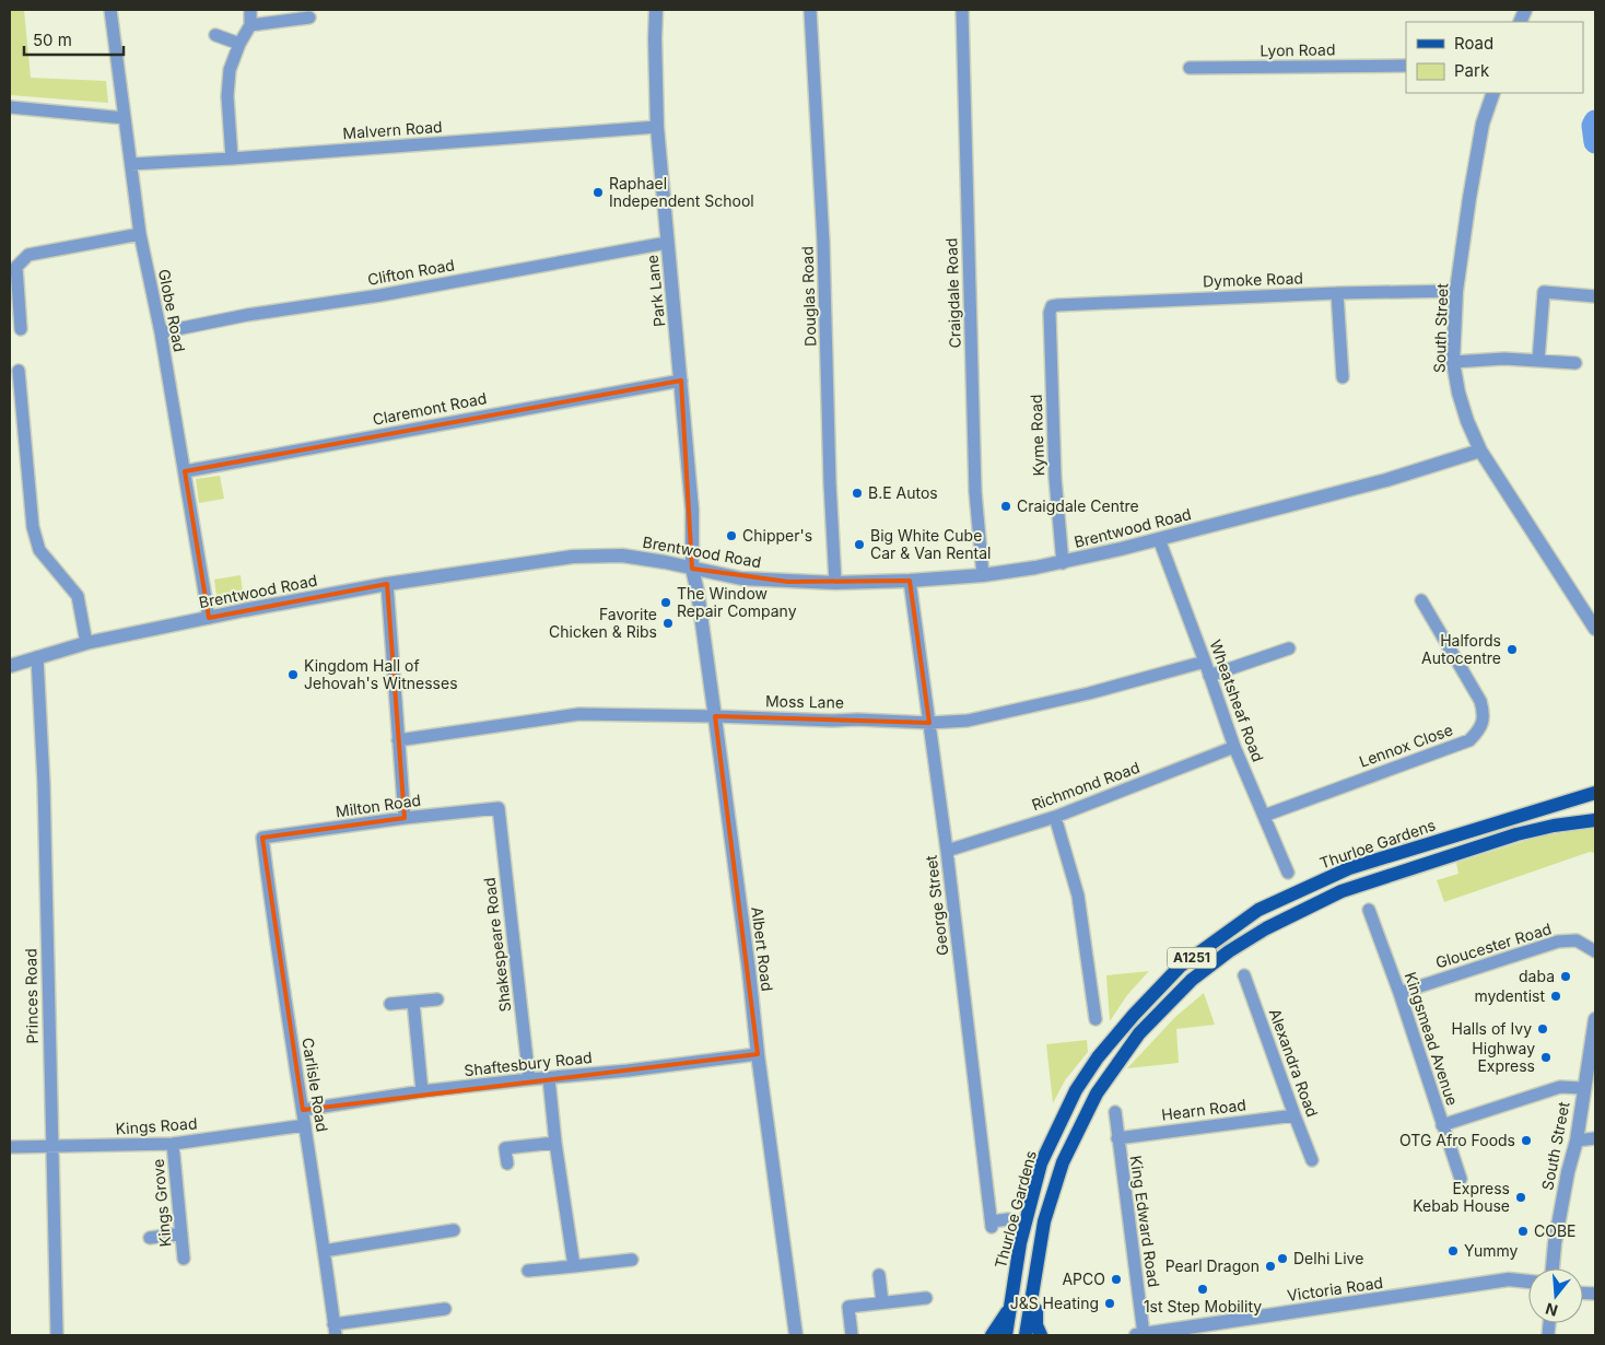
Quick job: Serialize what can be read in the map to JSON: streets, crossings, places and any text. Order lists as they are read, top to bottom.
{
  "streets": {
    "main road": ["Thurloe Gardens", "A1251"],
    "street": [
      "Lyon Road",
      "Malvern Road",
      "Clifton Road",
      "Dymoke Road",
      "Park Lane",
      "Craigdale Road",
      "Douglas Road",
      "Globe Road",
      "South Street",
      "Claremont Road",
      "Kyme Road",
      "Brentwood Road",
      "Wheatsheaf Road",
      "Moss Lane",
      "Lennox Close",
      "Richmond Road",
      "Milton Road",
      "George Street",
      "Shakespeare Road",
      "Gloucester Road",
      "Albert Road",
      "Princes Road",
      "Kingsmead Avenue",
      "Alexandra Road",
      "Shaftesbury Road",
      "Carlisle Road",
      "Hearn Road",
      "Kings Road",
      "Kings Grove",
      "King Edward Road",
      "Victoria Road"
    ]
  },
  "crossings": [
    ["Malvern Road", "Park Lane"],
    ["Malvern Road", "Globe Road"],
    ["Clifton Road", "Park Lane"],
    ["Clifton Road", "Globe Road"],
    ["Dymoke Road", "South Street"],
    ["Dymoke Road", "Kyme Road"],
    ["Park Lane", "Claremont Road"],
    ["Park Lane", "Brentwood Road"],
    ["Park Lane", "Albert Road"],
    ["Craigdale Road", "Brentwood Road"],
    ["Douglas Road", "Brentwood Road"],
    ["Globe Road", "Claremont Road"],
    ["Globe Road", "Brentwood Road"],
    ["South Street", "Brentwood Road"],
    ["Kyme Road", "Brentwood Road"],
    ["Brentwood Road", "Wheatsheaf Road"],
    ["Brentwood Road", "George Street"],
    ["Brentwood Road", "Albert Road"],
    ["Brentwood Road", "Princes Road"],
    ["Wheatsheaf Road", "Moss Lane"],
    ["Wheatsheaf Road", "Lennox Close"],
    ["Wheatsheaf Road", "Richmond Road"],
    ["Moss Lane", "George Street"],
    ["Moss Lane", "Albert Road"],
    ["Richmond Road", "George Street"],
    ["Milton Road", "Shakespeare Road"],
    ["Milton Road", "Carlisle Road"],
    ["Thurloe Gardens", "A1251"],
    ["Shakespeare Road", "Shaftesbury Road"],
    ["Gloucester Road", "Kingsmead Avenue"],
    ["Albert Road", "Shaftesbury Road"],
    ["Princes Road", "Kings Road"],
    ["Alexandra Road", "Hearn Road"],
    ["Shaftesbury Road", "Carlisle Road"],
    ["Carlisle Road", "Kings Road"],
    ["Hearn Road", "King Edward Road"],
    ["Kings Road", "Kings Grove"],
    ["King Edward Road", "Victoria Road"]
  ],
  "places": [
    "Raphael Independent School",
    "B.E Autos",
    "Craigdale Centre",
    "Chipper's",
    "Big White Cube Car & Van Rental",
    "The Window Repair Company",
    "Favorite Chicken & Ribs",
    "Halfords Autocentre",
    "Kingdom Hall of Jehovah's Witnesses",
    "daba",
    "mydentist",
    "Halls of Ivy",
    "Highway Express",
    "OTG Afro Foods",
    "Express Kebab House",
    "COBE",
    "Yummy",
    "Delhi Live",
    "Pearl Dragon",
    "APCO",
    "1st Step Mobility",
    "J&S Heating"
  ],
  "legend": ["Road", "Park"],
  "scale_bar": "50 m",
  "north": "bottom"
}
